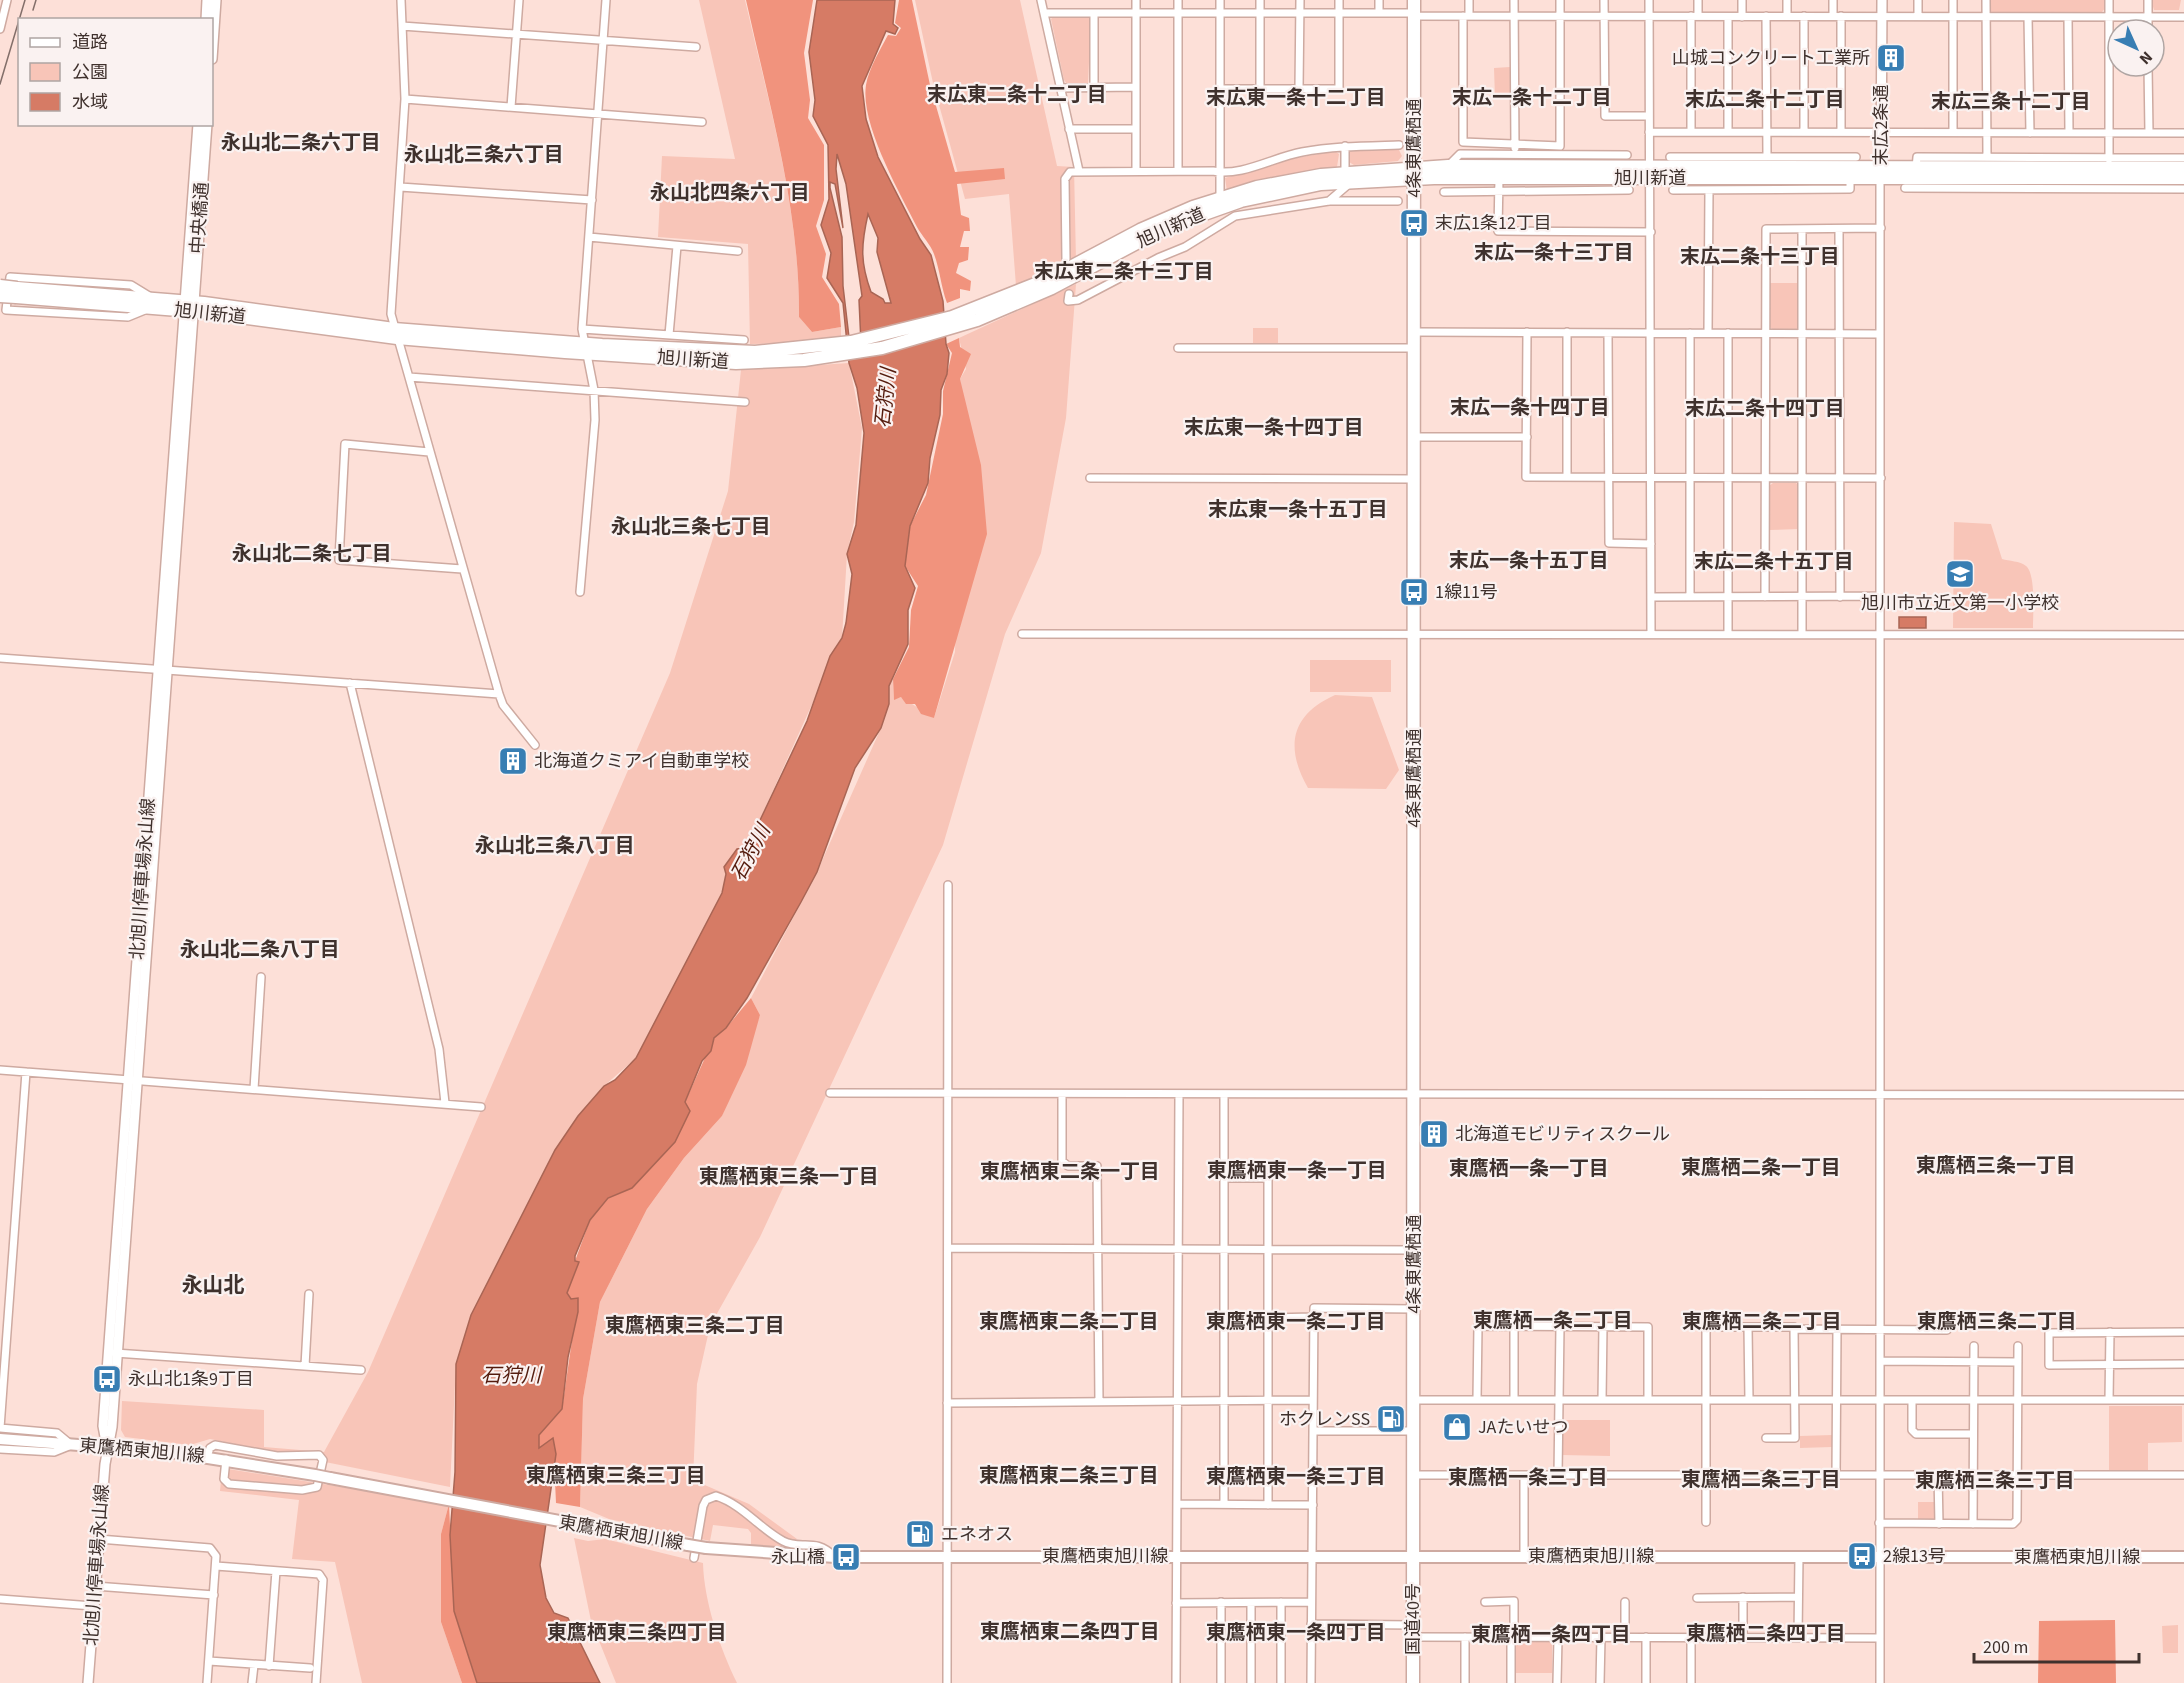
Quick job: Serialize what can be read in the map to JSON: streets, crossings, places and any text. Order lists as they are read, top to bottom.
{
  "streets": {
    "highway": ["4条東鷹栖通", "旭川新道", "国道40号"],
    "main road": [
      "末広2条通",
      "中央橋通",
      "北旭川停車場永山線",
      "東鷹栖東旭川線"
    ]
  },
  "crossings": [
    ["末広2条通", "旭川新道"],
    ["4条東鷹栖通", "旭川新道"],
    ["4条東鷹栖通", "東鷹栖東旭川線"],
    ["4条東鷹栖通", "国道40号"],
    ["旭川新道", "中央橋通"],
    ["旭川新道", "北旭川停車場永山線"],
    ["中央橋通", "北旭川停車場永山線"],
    ["北旭川停車場永山線", "東鷹栖東旭川線"],
    ["東鷹栖東旭川線", "国道40号"]
  ],
  "districts": [
    "末広東二条十二丁目",
    "末広東一条十二丁目",
    "末広一条十二丁目",
    "末広二条十二丁目",
    "末広三条十二丁目",
    "永山北二条六丁目",
    "永山北三条六丁目",
    "永山北四条六丁目",
    "末広一条十三丁目",
    "末広二条十三丁目",
    "末広東二条十三丁目",
    "末広一条十四丁目",
    "末広二条十四丁目",
    "末広東一条十四丁目",
    "末広東一条十五丁目",
    "永山北三条七丁目",
    "永山北二条七丁目",
    "末広一条十五丁目",
    "末広二条十五丁目",
    "永山北三条八丁目",
    "永山北二条八丁目",
    "東鷹栖三条一丁目",
    "東鷹栖二条一丁目",
    "東鷹栖一条一丁目",
    "東鷹栖東一条一丁目",
    "東鷹栖東二条一丁目",
    "東鷹栖東三条一丁目",
    "永山北",
    "東鷹栖一条二丁目",
    "東鷹栖東二条二丁目",
    "東鷹栖東一条二丁目",
    "東鷹栖二条二丁目",
    "東鷹栖三条二丁目",
    "東鷹栖東三条二丁目",
    "東鷹栖東三条三丁目",
    "東鷹栖東二条三丁目",
    "東鷹栖東一条三丁目",
    "東鷹栖一条三丁目",
    "東鷹栖二条三丁目",
    "東鷹栖三条三丁目",
    "東鷹栖東二条四丁目",
    "東鷹栖東三条四丁目",
    "東鷹栖東一条四丁目",
    "東鷹栖二条四丁目",
    "東鷹栖一条四丁目"
  ],
  "water": ["石狩川"],
  "places": {
    "building": ["山城コンクリート工業所", "北海道クミアイ自動車学校", "北海道モビリティスクール"],
    "bus stop": [
      "末広1条12丁目",
      "1線11号",
      "永山北1条9丁目",
      "2線13号",
      "永山橋"
    ],
    "school or university": ["旭川市立近文第一小学校"],
    "fuel station": ["ホクレンSS", "エネオス"],
    "shop": ["JAたいせつ"]
  },
  "legend": ["道路", "公園", "水域"],
  "scale_bar": "200 m",
  "north": "bottom right"
}
